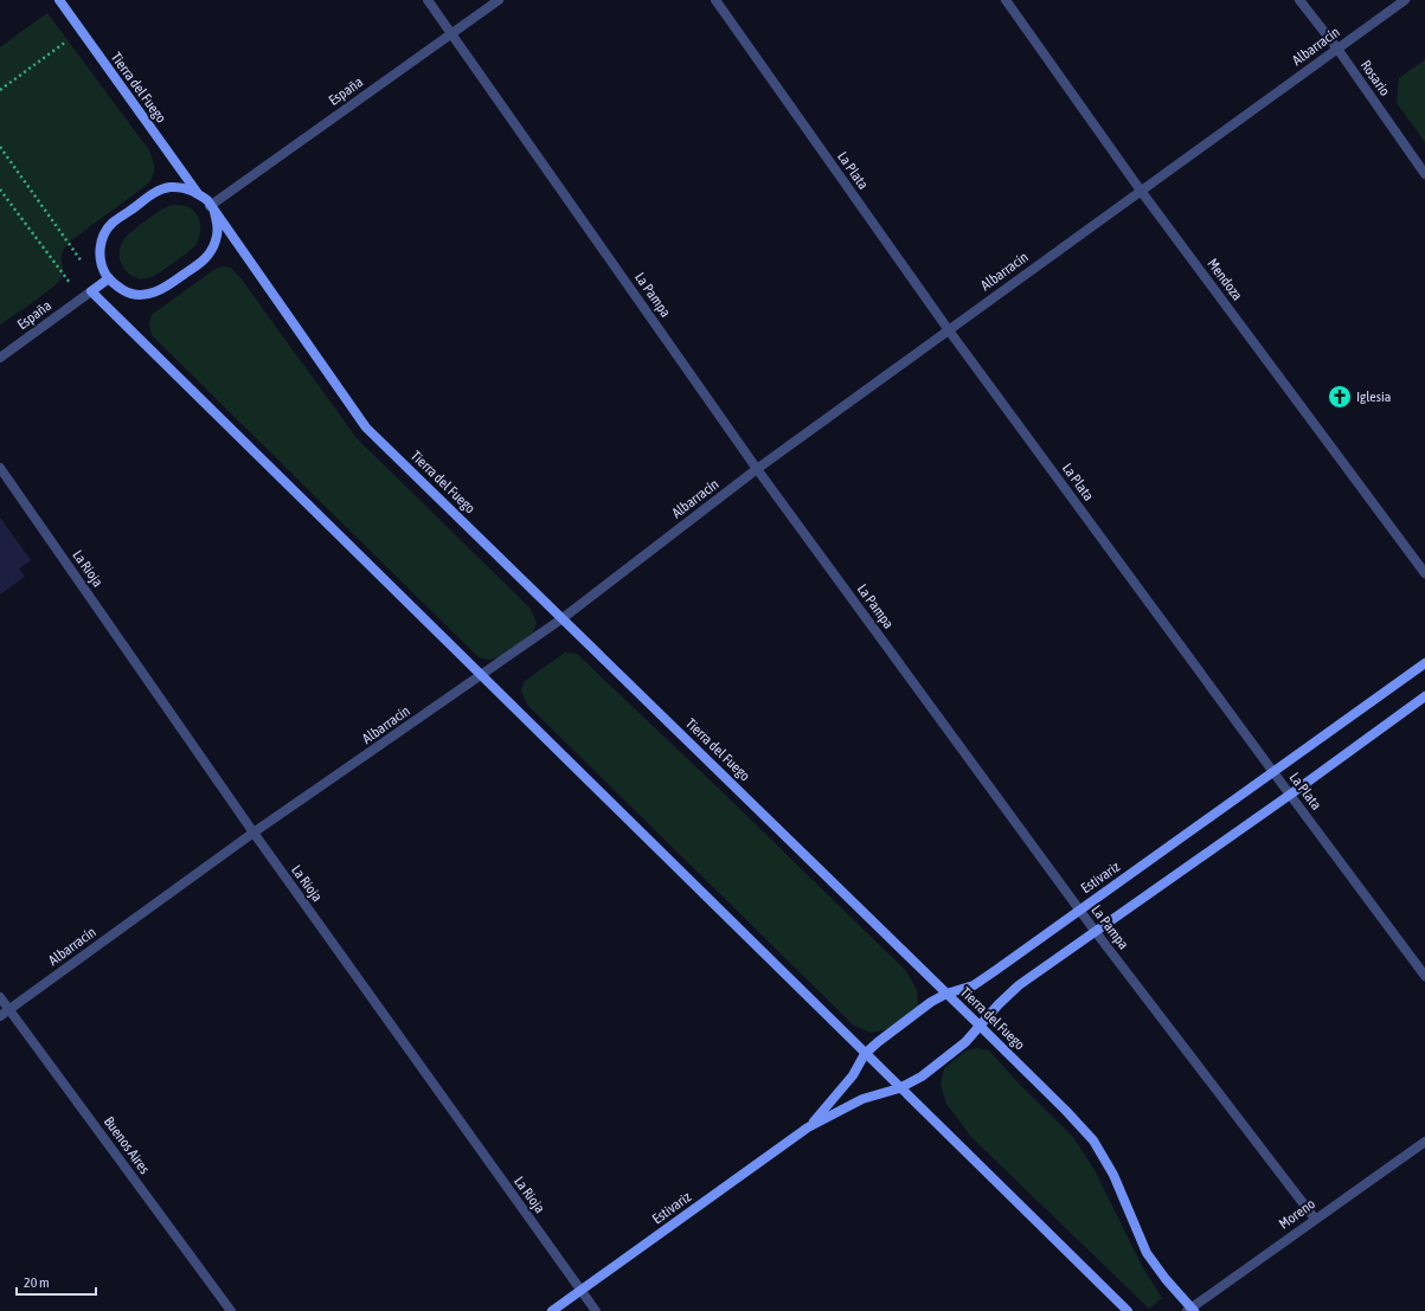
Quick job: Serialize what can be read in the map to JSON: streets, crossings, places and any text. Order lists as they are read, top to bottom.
{
  "streets": {
    "main road": ["Tierra del Fuego", "España", "Estivariz"],
    "street": [
      "Albarracín",
      "Rosario",
      "La Plata",
      "Mendoza",
      "La Pampa",
      "La Rioja",
      "Buenos Aires",
      "Moreno"
    ]
  },
  "crossings": [
    ["Albarracín", "Rosario"],
    ["Albarracín", "Tierra del Fuego"],
    ["Albarracín", "La Plata"],
    ["Albarracín", "Mendoza"],
    ["Albarracín", "La Pampa"],
    ["Albarracín", "La Rioja"],
    ["Albarracín", "Buenos Aires"],
    ["Tierra del Fuego", "España"],
    ["Tierra del Fuego", "Estivariz"],
    ["Tierra del Fuego", "Moreno"],
    ["España", "La Pampa"],
    ["La Plata", "Estivariz"],
    ["La Pampa", "Estivariz"],
    ["La Pampa", "Moreno"],
    ["La Rioja", "Estivariz"]
  ],
  "places": {
    "church": ["Iglesia"]
  },
  "scale_bar": "20 m"
}
